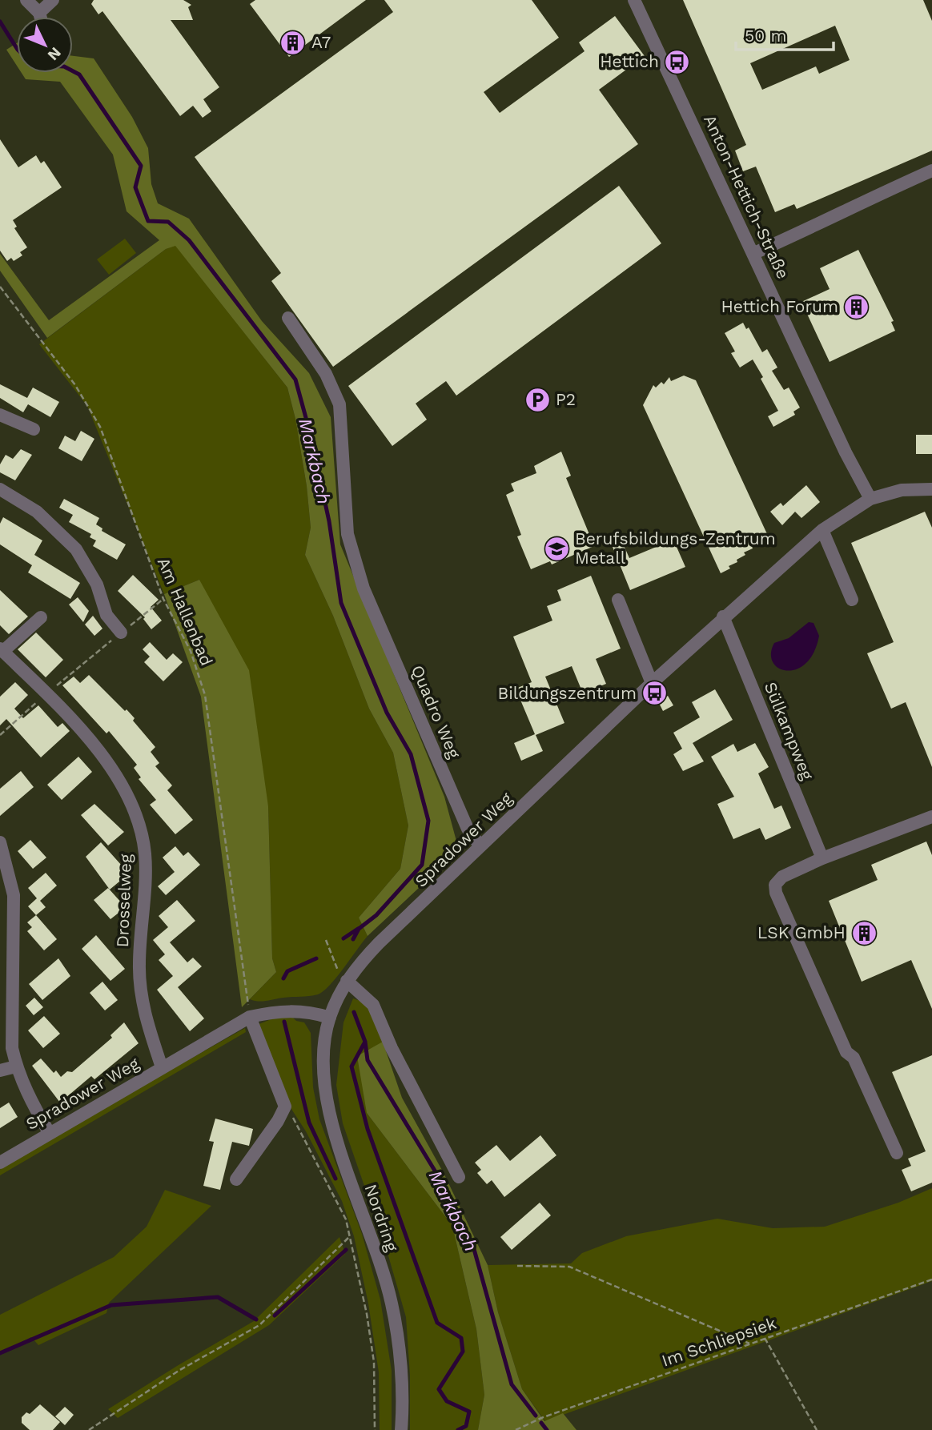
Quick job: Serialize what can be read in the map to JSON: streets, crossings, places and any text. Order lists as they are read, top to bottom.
{
  "streets": {
    "street": [
      "Anton-Hettich-Straße",
      "Quadro Weg",
      "Sülkampweg",
      "Spradower Weg",
      "Drosselweg",
      "Nordring"
    ],
    "path": ["Am Hallenbad", "Im Schliepsiek"]
  },
  "crossings": [
    ["Anton-Hettich-Straße", "Spradower Weg"],
    ["Am Hallenbad", "Spradower Weg"],
    ["Quadro Weg", "Spradower Weg"],
    ["Sülkampweg", "Spradower Weg"],
    ["Spradower Weg", "Drosselweg"],
    ["Spradower Weg", "Nordring"]
  ],
  "water": ["Markbach"],
  "places": {
    "building": ["A7", "Hettich Forum", "LSK GmbH"],
    "bus stop": ["Hettich", "Bildungszentrum"],
    "parking": ["P2"],
    "school or university": ["Berufsbildungs-Zentrum Metall"]
  },
  "scale_bar": "50 m",
  "north": "bottom right"
}
